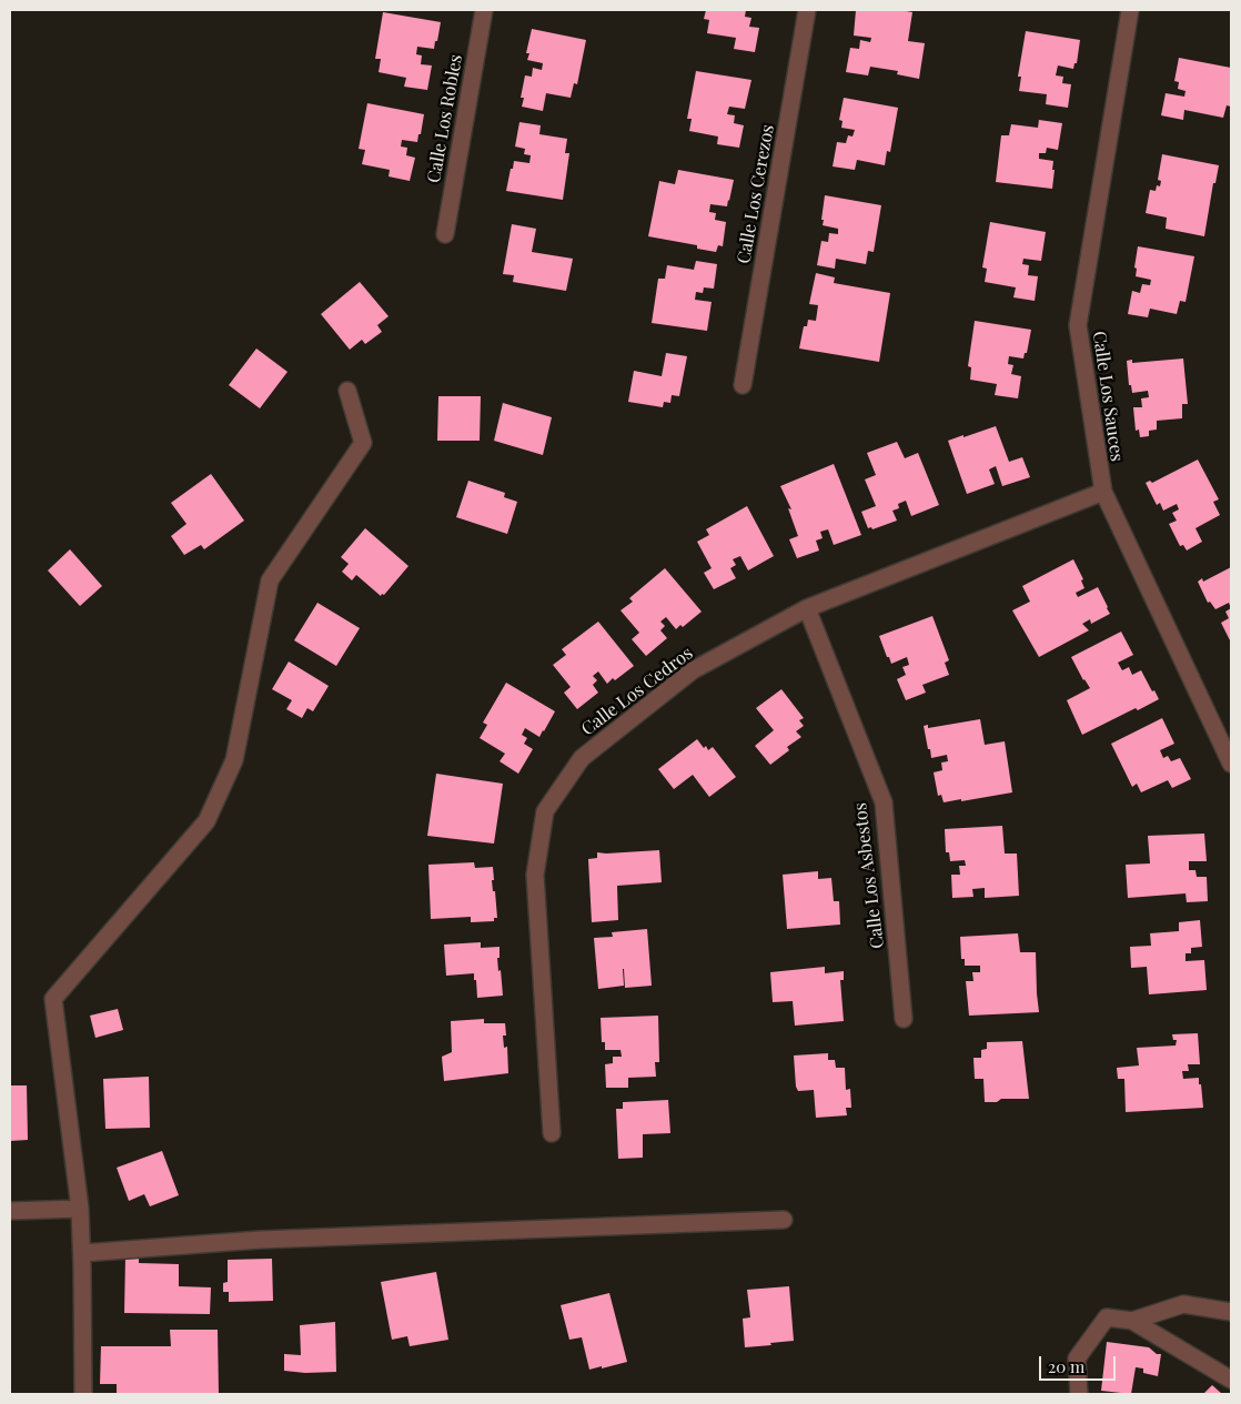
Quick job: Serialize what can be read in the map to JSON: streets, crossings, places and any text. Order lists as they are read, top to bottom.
{
  "streets": {
    "street": [
      "Calle Los Robles",
      "Calle Los Cerezos",
      "Calle Los Sauces",
      "Calle Los Cedros",
      "Calle Los Asbestos"
    ]
  },
  "crossings": [
    ["Calle Los Sauces", "Calle Los Cedros"],
    ["Calle Los Cedros", "Calle Los Asbestos"]
  ],
  "scale_bar": "20 m"
}
